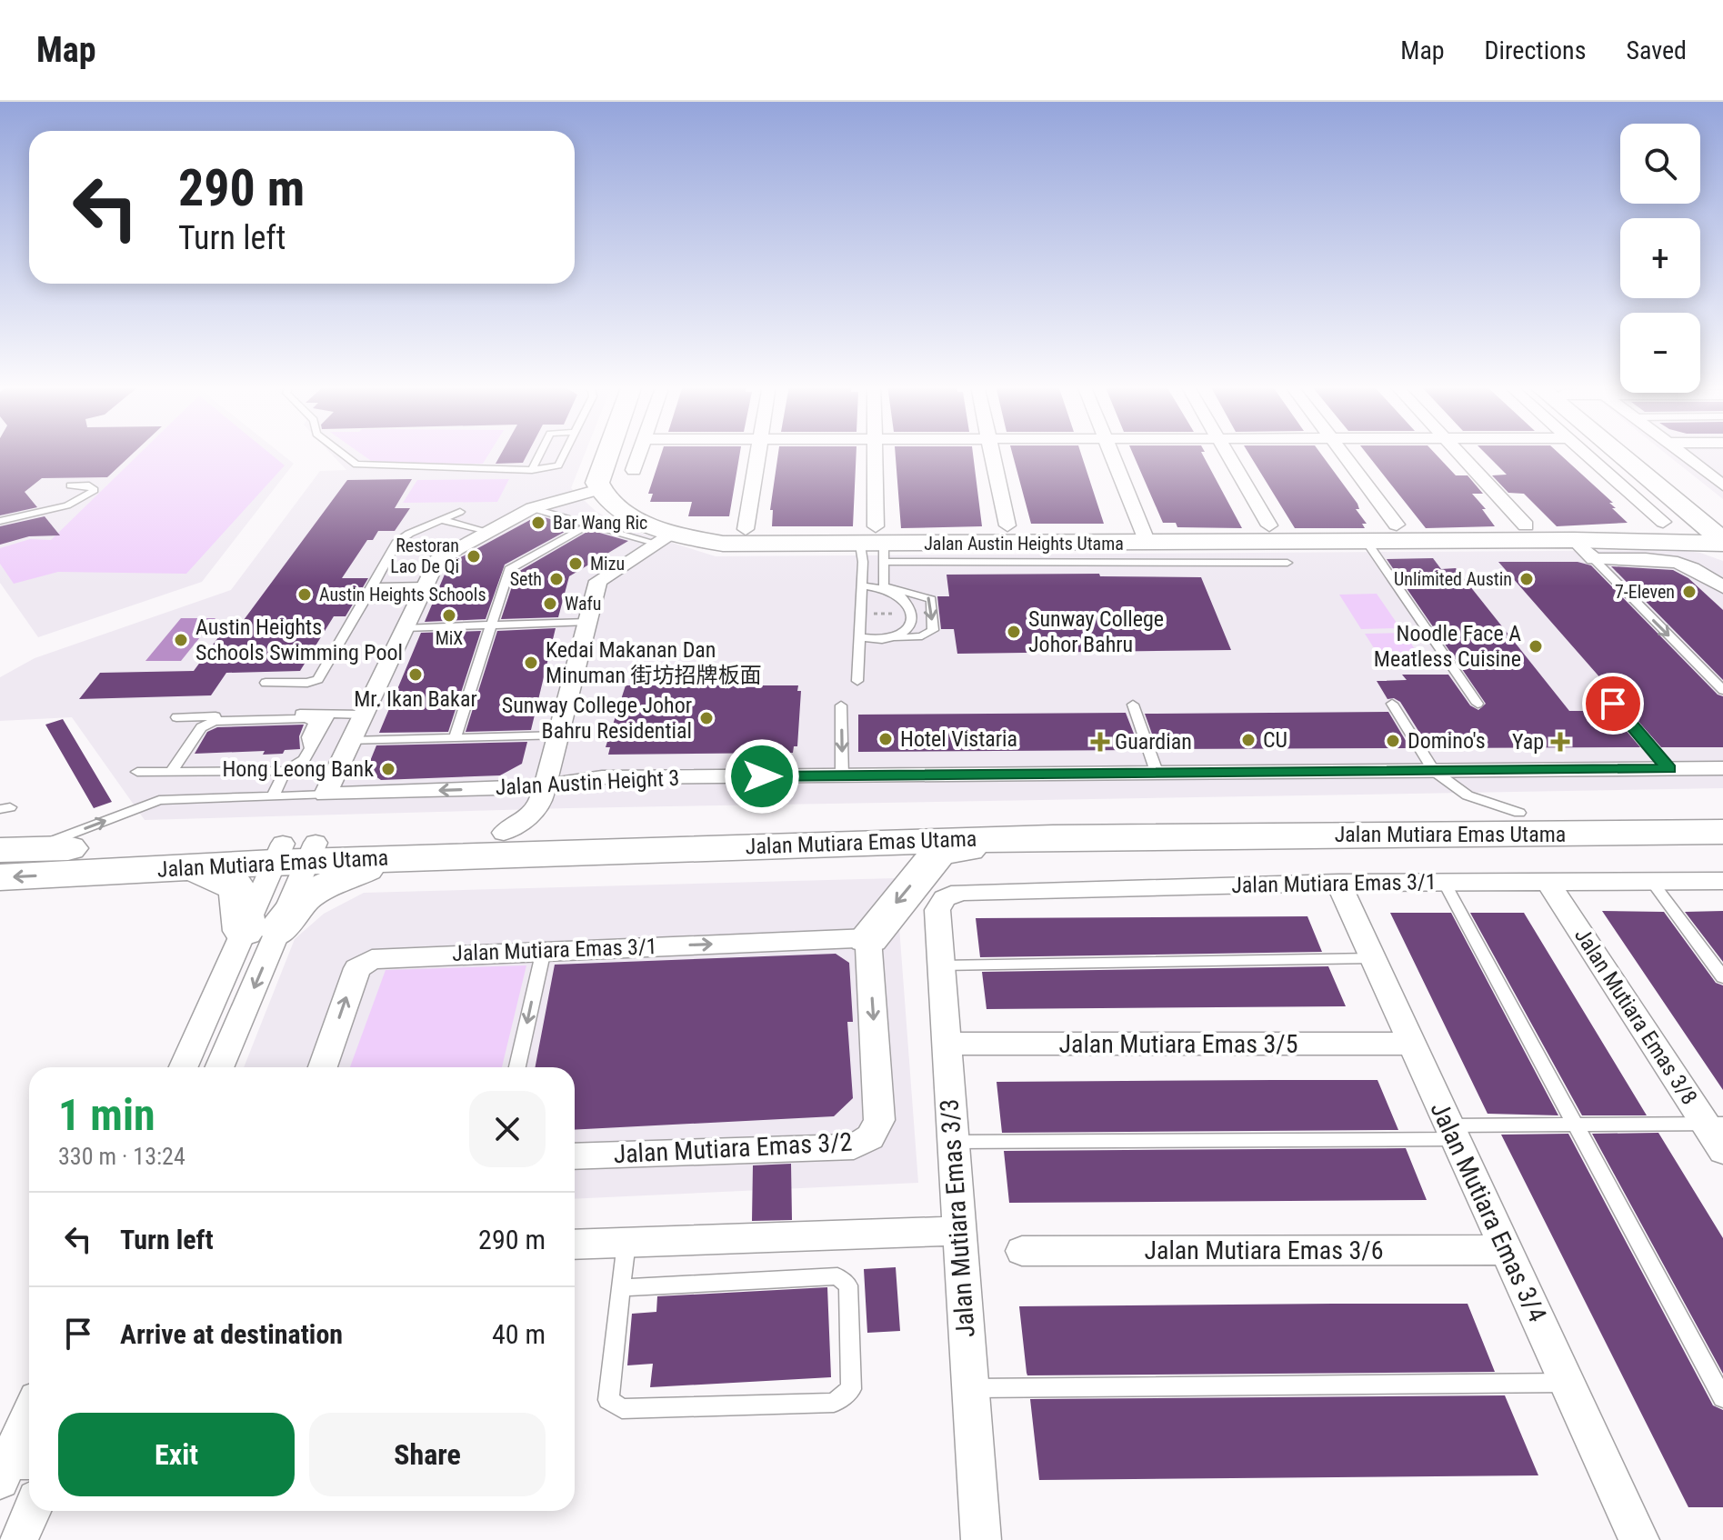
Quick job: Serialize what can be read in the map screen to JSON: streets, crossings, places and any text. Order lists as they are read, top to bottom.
{
  "streets": {
    "main road": ["Jalan Mutiara Emas Utama"],
    "street": [
      "Jalan Austin Heights Utama",
      "Jalan Austin Height 3",
      "Jalan Mutiara Emas 3/1",
      "Jalan Mutiara Emas 3/8",
      "Jalan Mutiara Emas 3/5",
      "Jalan Mutiara Emas 3/2",
      "Jalan Mutiara Emas 3/4",
      "Jalan Mutiara Emas 3/3",
      "Jalan Mutiara Emas 3/6"
    ]
  },
  "crossings": [
    ["Jalan Austin Height 3", "Jalan Mutiara Emas Utama"],
    ["Jalan Mutiara Emas 3/1", "Jalan Mutiara Emas 3/8"],
    ["Jalan Mutiara Emas 3/1", "Jalan Mutiara Emas 3/2"],
    ["Jalan Mutiara Emas 3/1", "Jalan Mutiara Emas 3/4"],
    ["Jalan Mutiara Emas 3/1", "Jalan Mutiara Emas 3/3"],
    ["Jalan Mutiara Emas 3/5", "Jalan Mutiara Emas 3/4"],
    ["Jalan Mutiara Emas 3/5", "Jalan Mutiara Emas 3/3"],
    ["Jalan Mutiara Emas 3/4", "Jalan Mutiara Emas 3/6"]
  ],
  "one_way": ["Jalan Mutiara Emas 3/1"],
  "places": {
    "other": [
      "Bar Wang Ric",
      "Restoran Lao De Qi",
      "Mizu",
      "Seth",
      "Unlimited Austin",
      "7-Eleven",
      "Austin Heights Schools",
      "Wafu",
      "MiX",
      "Sunway College Johor Bahru",
      "Austin Heights Schools Swimming Pool",
      "Noodle Face A Meatless Cuisine",
      "Kedai Makanan Dan Minuman 街坊招牌板面",
      "Mr. Ikan Bakar",
      "Sunway College Johor Bahru Residential",
      "Hotel Vistaria",
      "CU",
      "Domino's",
      "Hong Leong Bank"
    ],
    "health": ["Guardian", "Yap"]
  },
  "page": {
    "header": "Map",
    "nav": ["Map", "Directions", "Saved"],
    "map_buttons": ["+", "−"],
    "turn": ["290 m", "Turn left"],
    "heading": ["1 min", "330 m · 13:24"],
    "list": [
      {
        "name": "Turn left",
        "value": "290 m"
      },
      {
        "name": "Arrive at destination",
        "value": "40 m"
      }
    ],
    "buttons": ["Exit", "Share"]
  }
}
